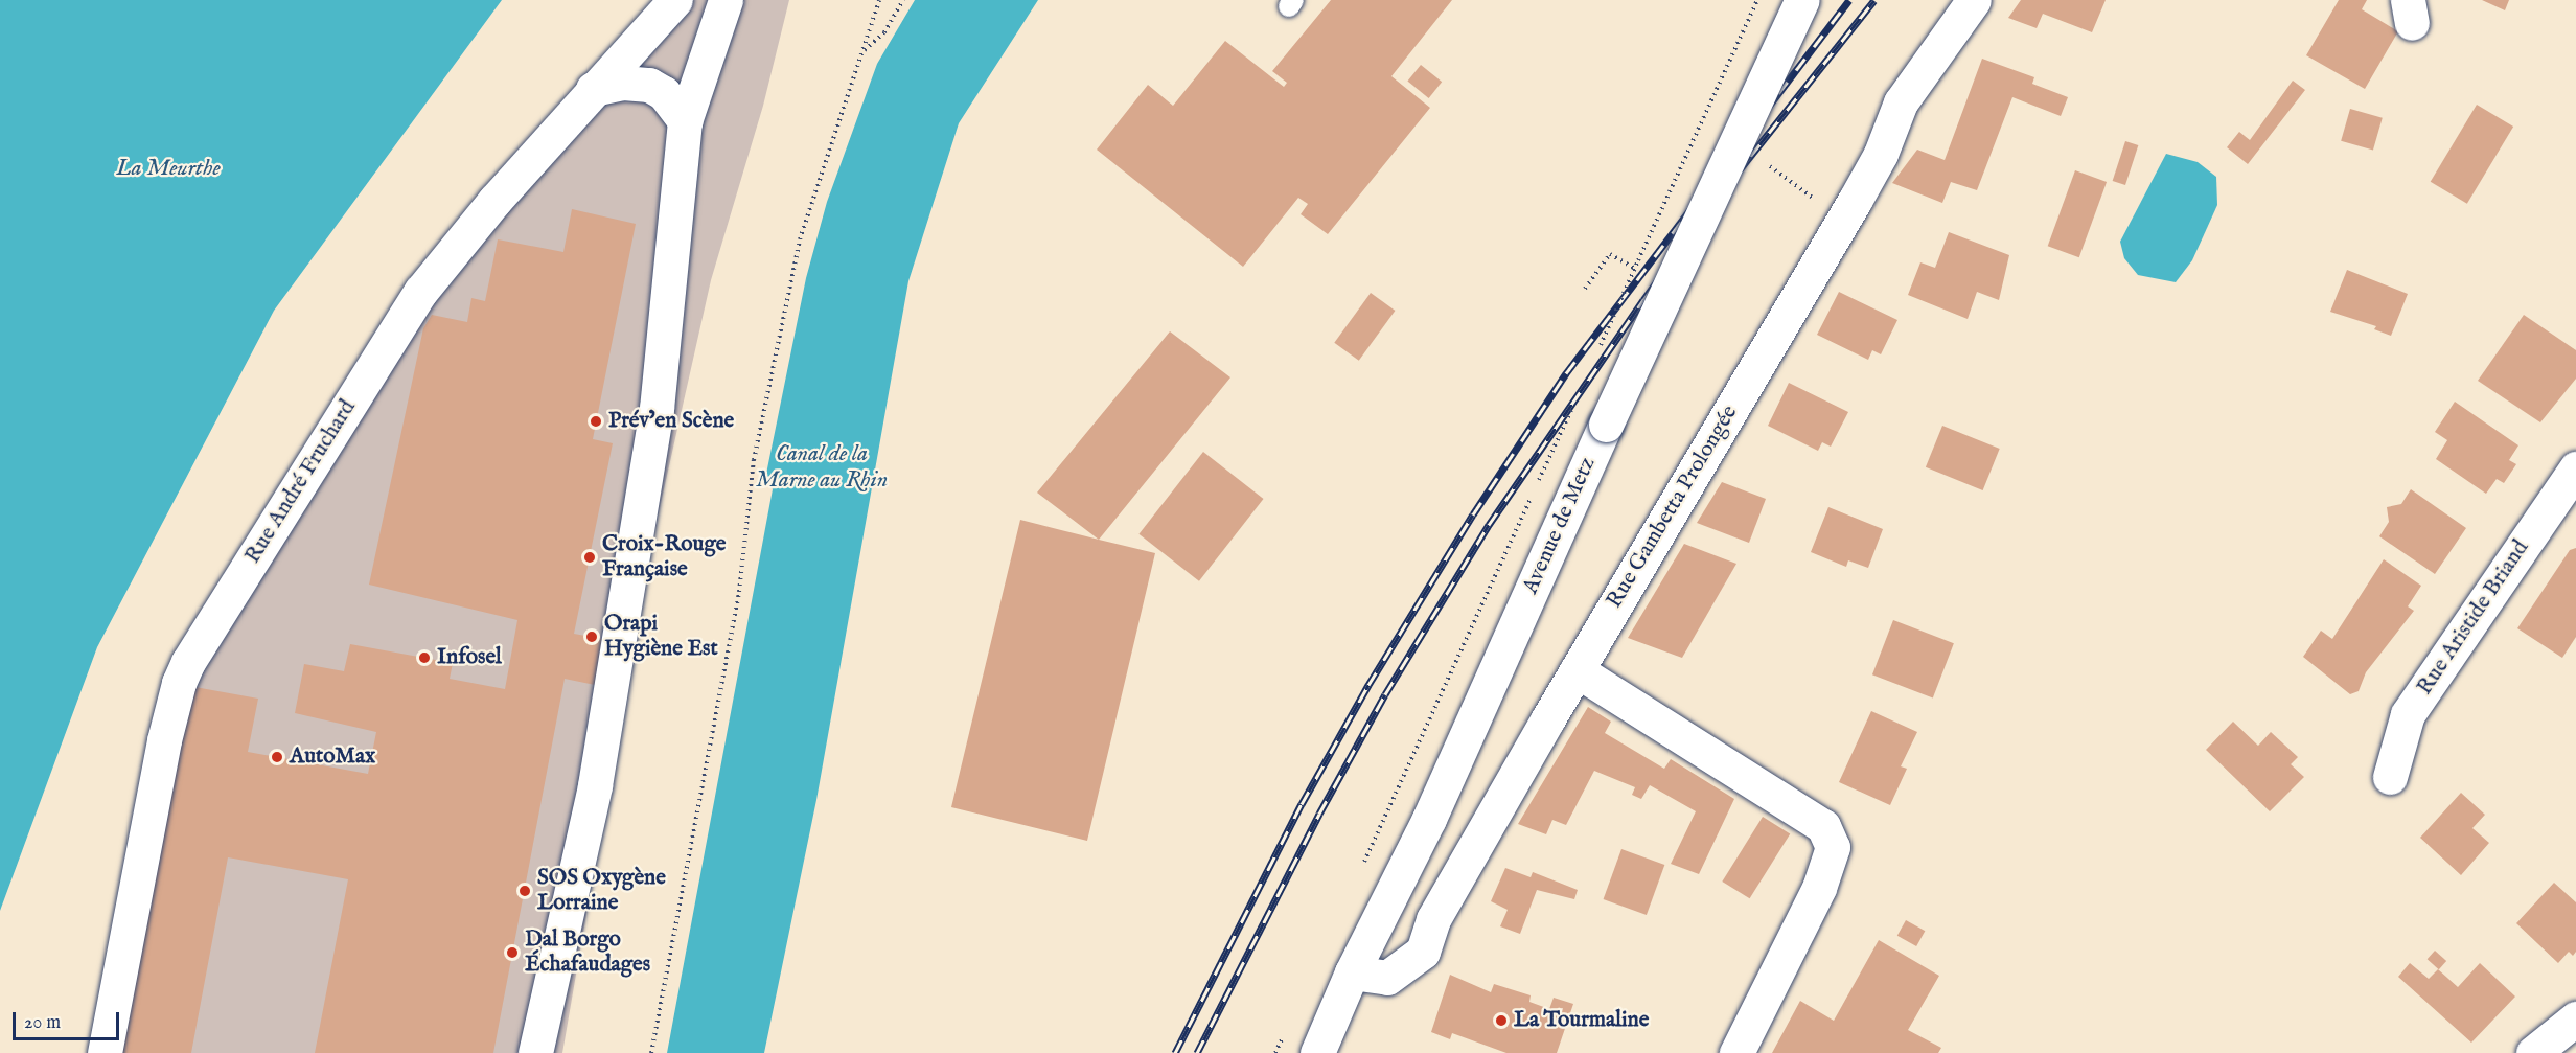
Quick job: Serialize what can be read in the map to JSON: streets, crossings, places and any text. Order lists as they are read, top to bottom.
{
  "streets": {
    "street": [
      "Rue André Fruchard",
      "Rue Gambetta Prolongée",
      "Avenue de Metz",
      "Rue Aristide Briand"
    ]
  },
  "crossings": [
    ["Rue Gambetta Prolongée", "Avenue de Metz"]
  ],
  "water": ["La Meurthe", "Canal de la Marne au Rhin"],
  "places": [
    "Prév’en Scène",
    "Croix-Rouge Française",
    "Orapi Hygiène Est",
    "Infosel",
    "AutoMax",
    "SOS Oxygène Lorraine",
    "Dal Borgo Échafaudages",
    "La Tourmaline"
  ],
  "scale_bar": "20 m"
}
